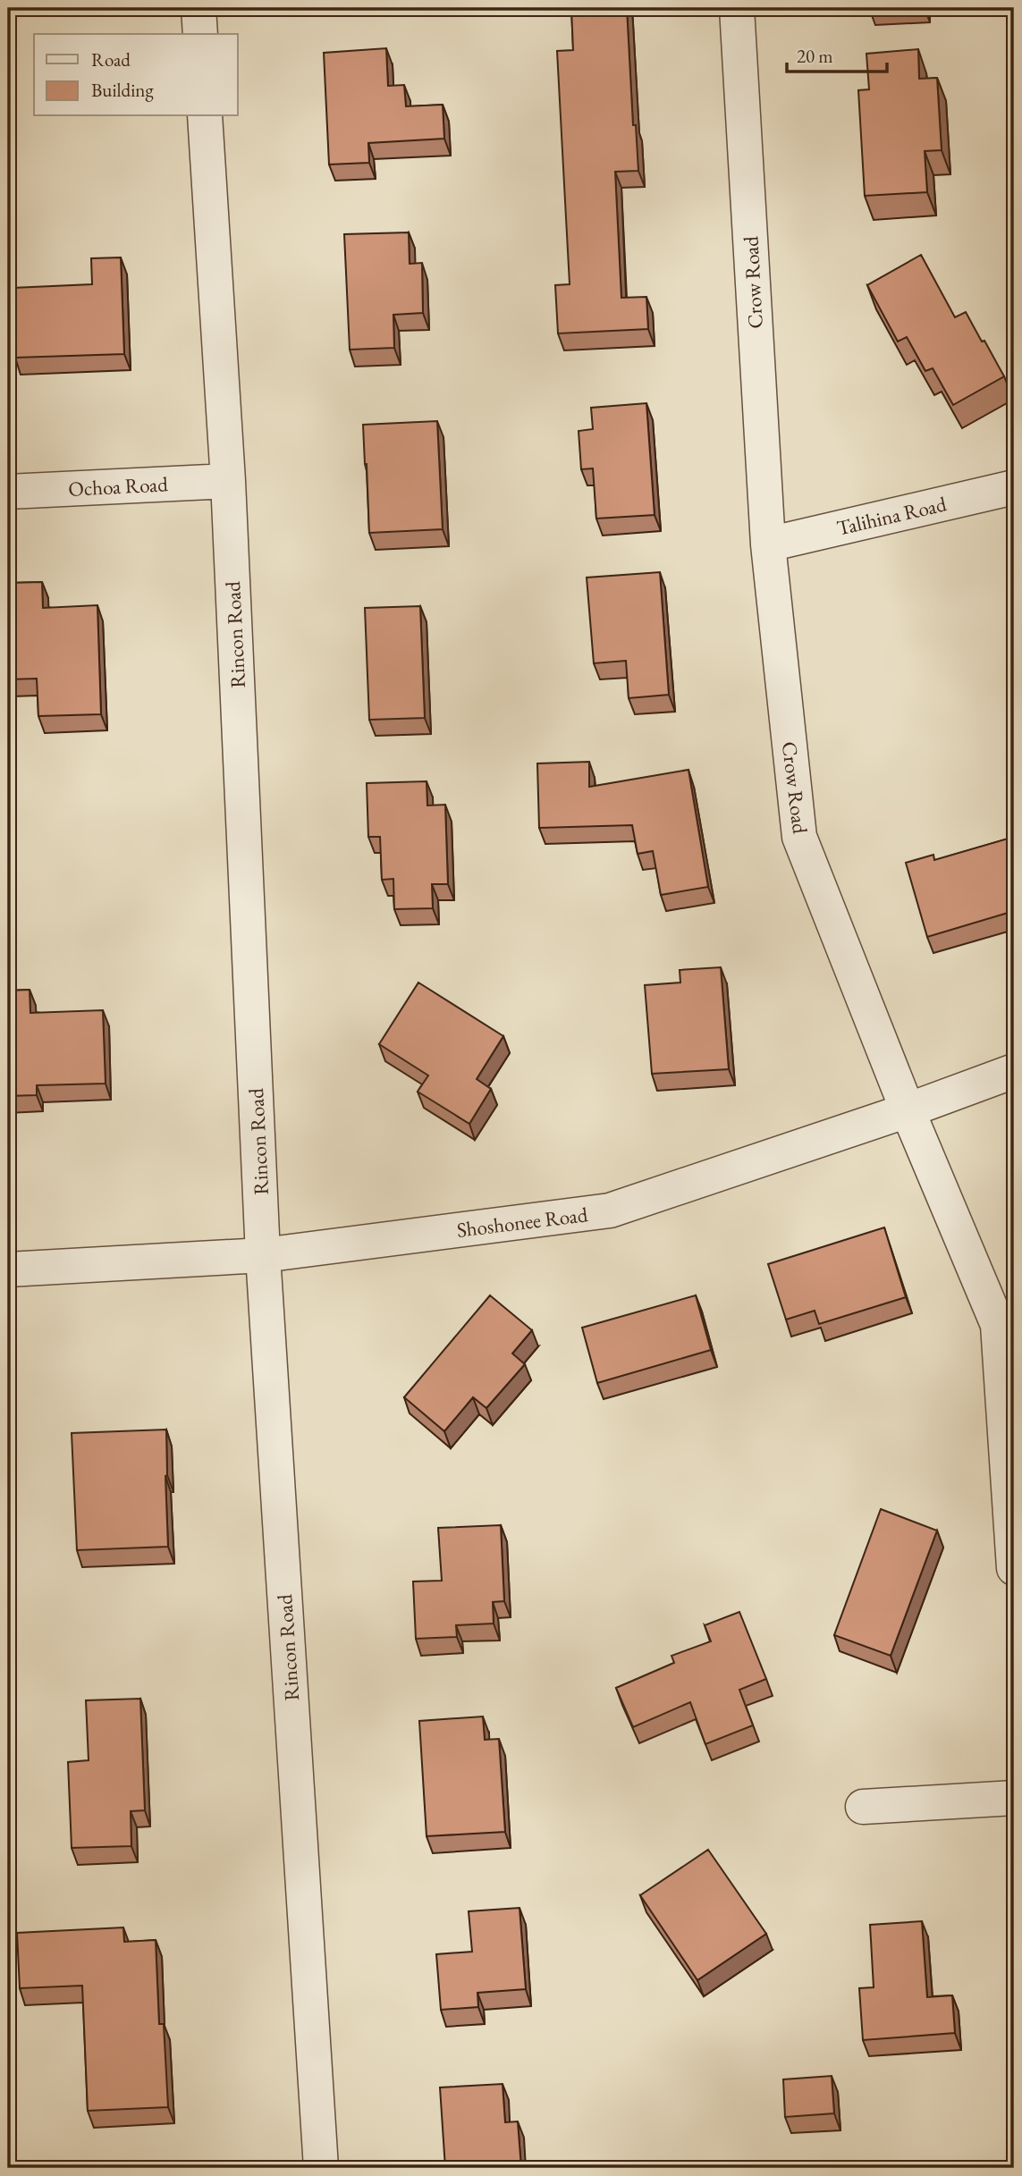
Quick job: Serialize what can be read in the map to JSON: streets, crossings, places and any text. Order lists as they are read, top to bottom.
{
  "streets": {
    "street": [
      "Crow Road",
      "Ochoa Road",
      "Talihina Road",
      "Rincon Road",
      "Shoshonee Road"
    ]
  },
  "crossings": [
    ["Crow Road", "Talihina Road"],
    ["Crow Road", "Shoshonee Road"],
    ["Ochoa Road", "Rincon Road"],
    ["Rincon Road", "Shoshonee Road"]
  ],
  "legend": ["Road", "Building"],
  "scale_bar": "20 m"
}
